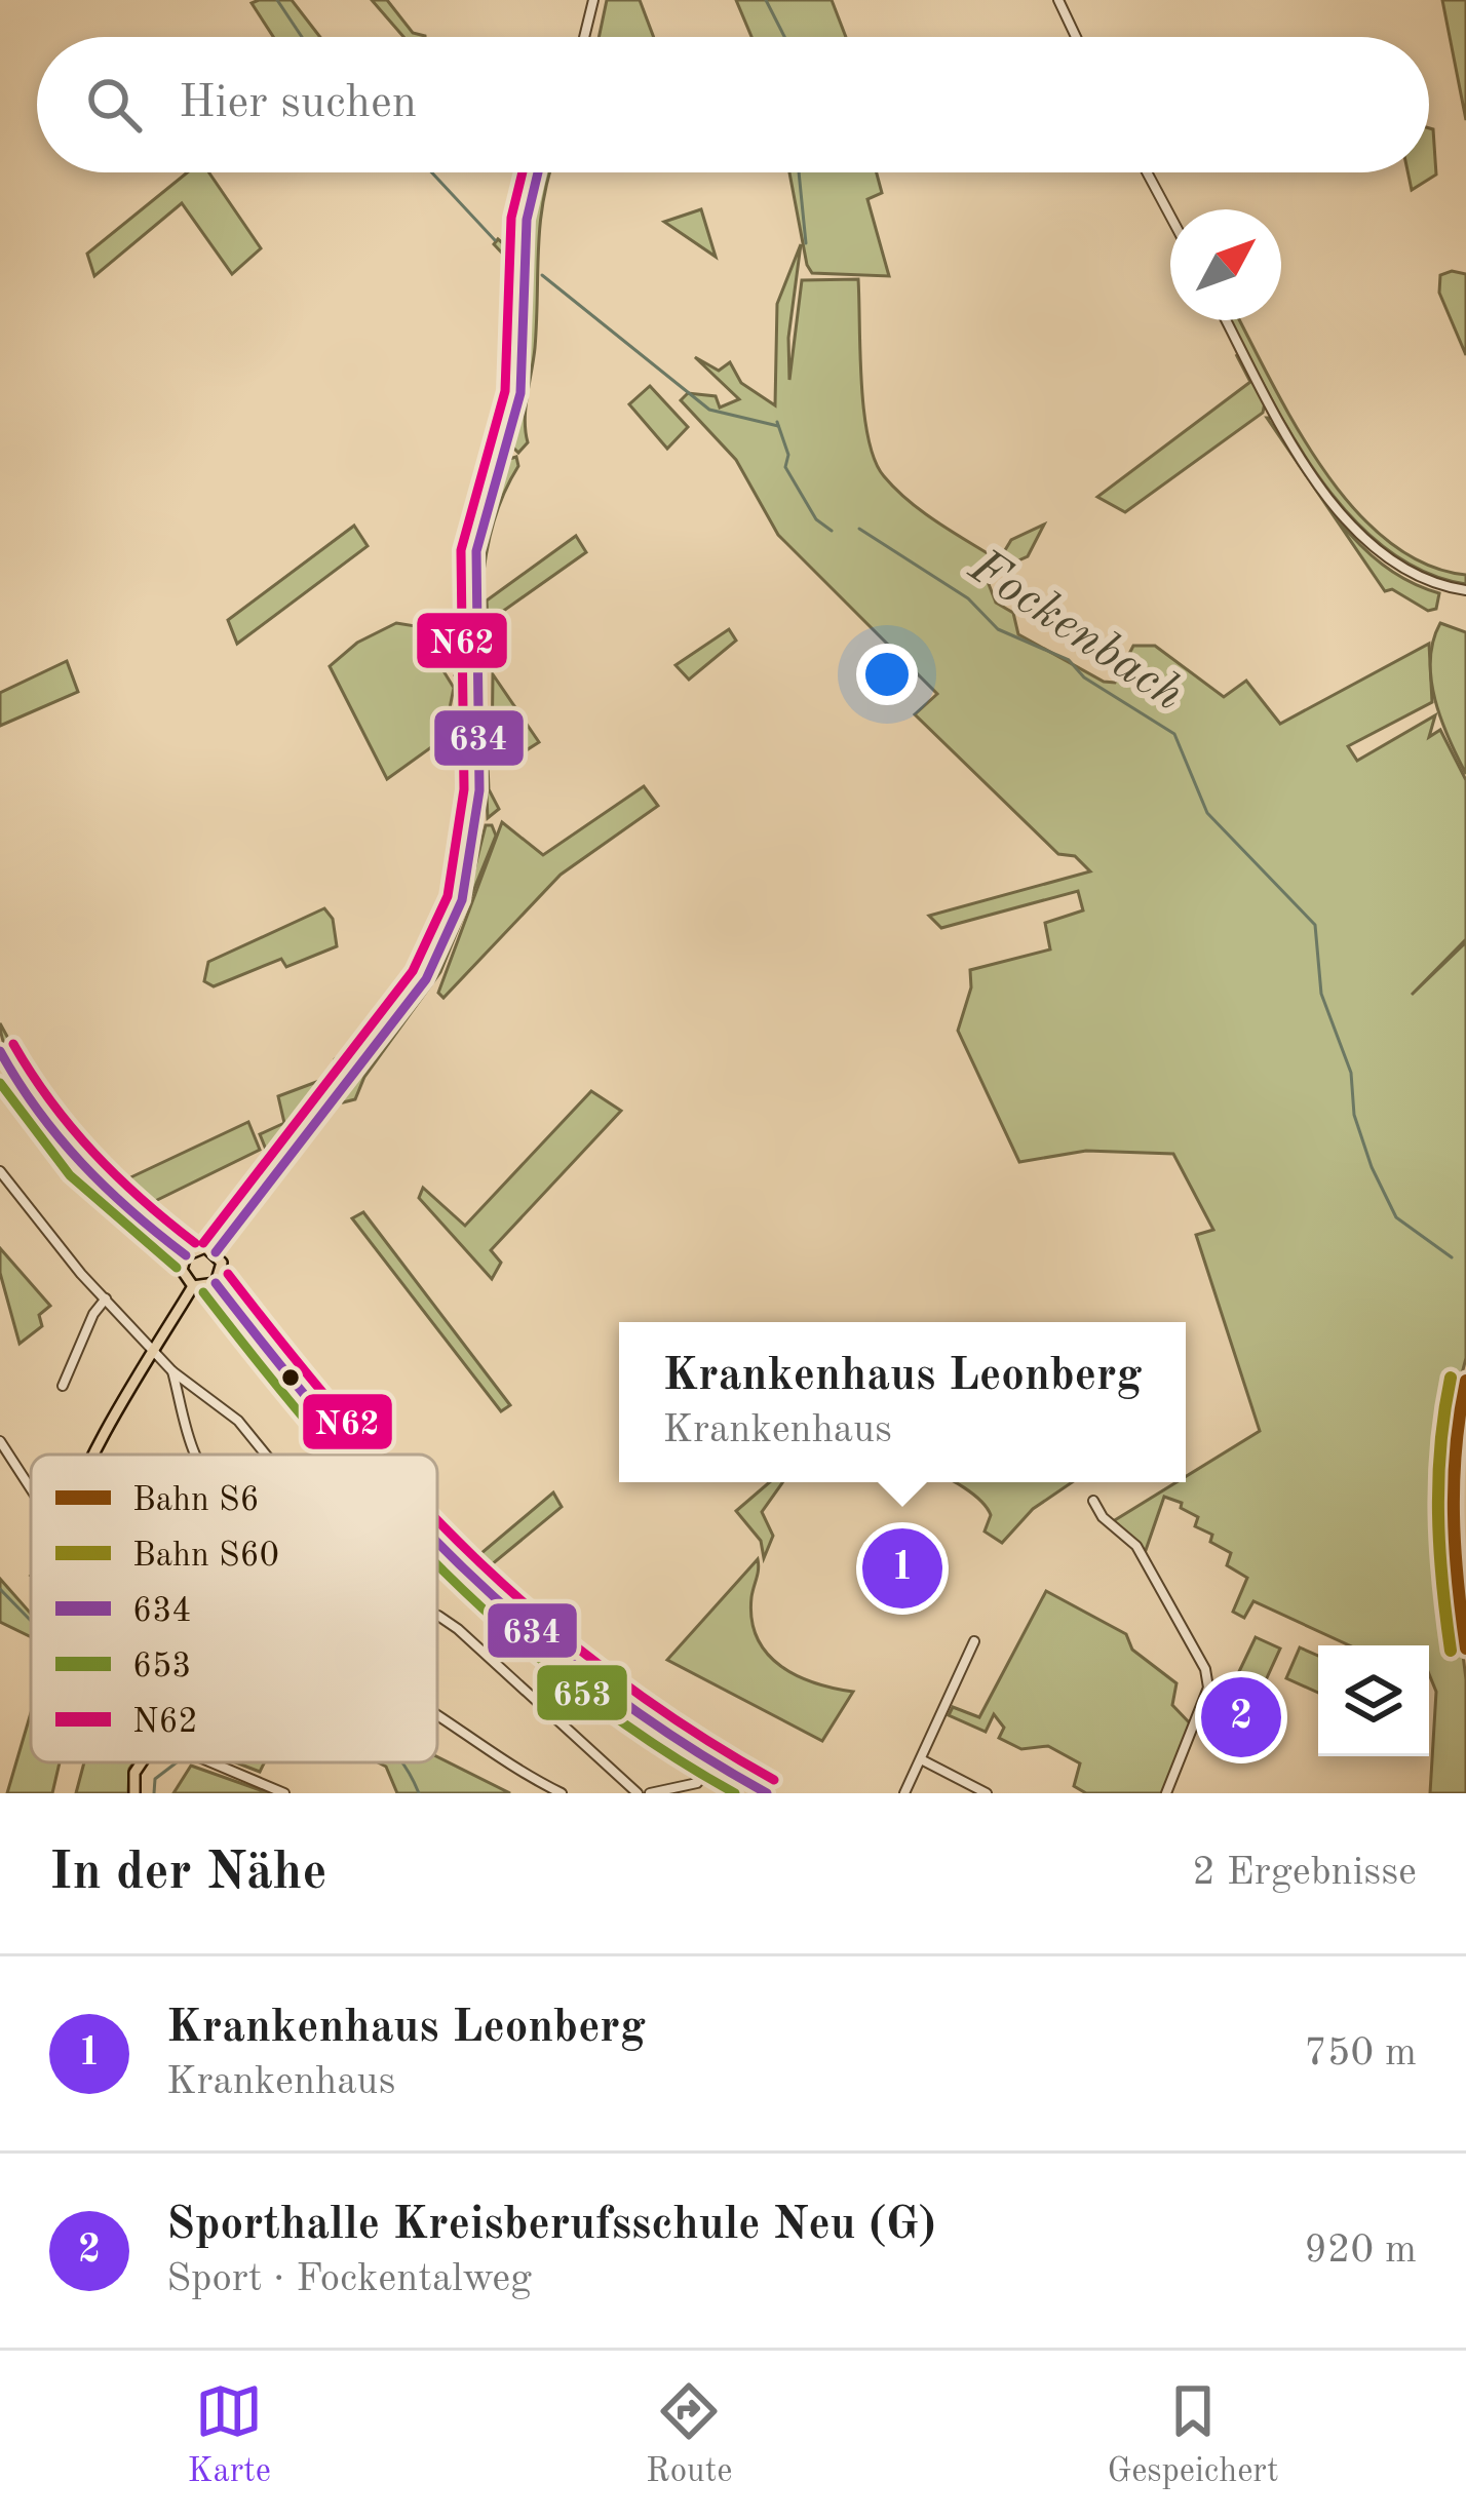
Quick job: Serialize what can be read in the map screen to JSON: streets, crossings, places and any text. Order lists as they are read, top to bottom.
{
  "water": ["Fockenbach"],
  "lines": [
    "transit line 634",
    "transit line N62",
    "transit line 653",
    "rail line S60",
    "rail line S6"
  ],
  "legend": [
    "Bahn S6",
    "Bahn S60",
    "634",
    "653",
    "N62"
  ],
  "north": "top right",
  "page": {
    "search": "Hier suchen",
    "popup": ["Krankenhaus Leonberg", "Krankenhaus"],
    "pins": ["1", "2"],
    "heading": ["In der Nähe", "2 Ergebnisse"],
    "list": [
      {
        "mark": "1",
        "name": "Krankenhaus Leonberg",
        "note": "Krankenhaus",
        "value": "750 m"
      },
      {
        "mark": "2",
        "name": "Sporthalle Kreisberufsschule Neu (G)",
        "note": "Sport · Fockentalweg",
        "value": "920 m"
      }
    ],
    "nav": ["Karte", "Route", "Gespeichert"]
  }
}
